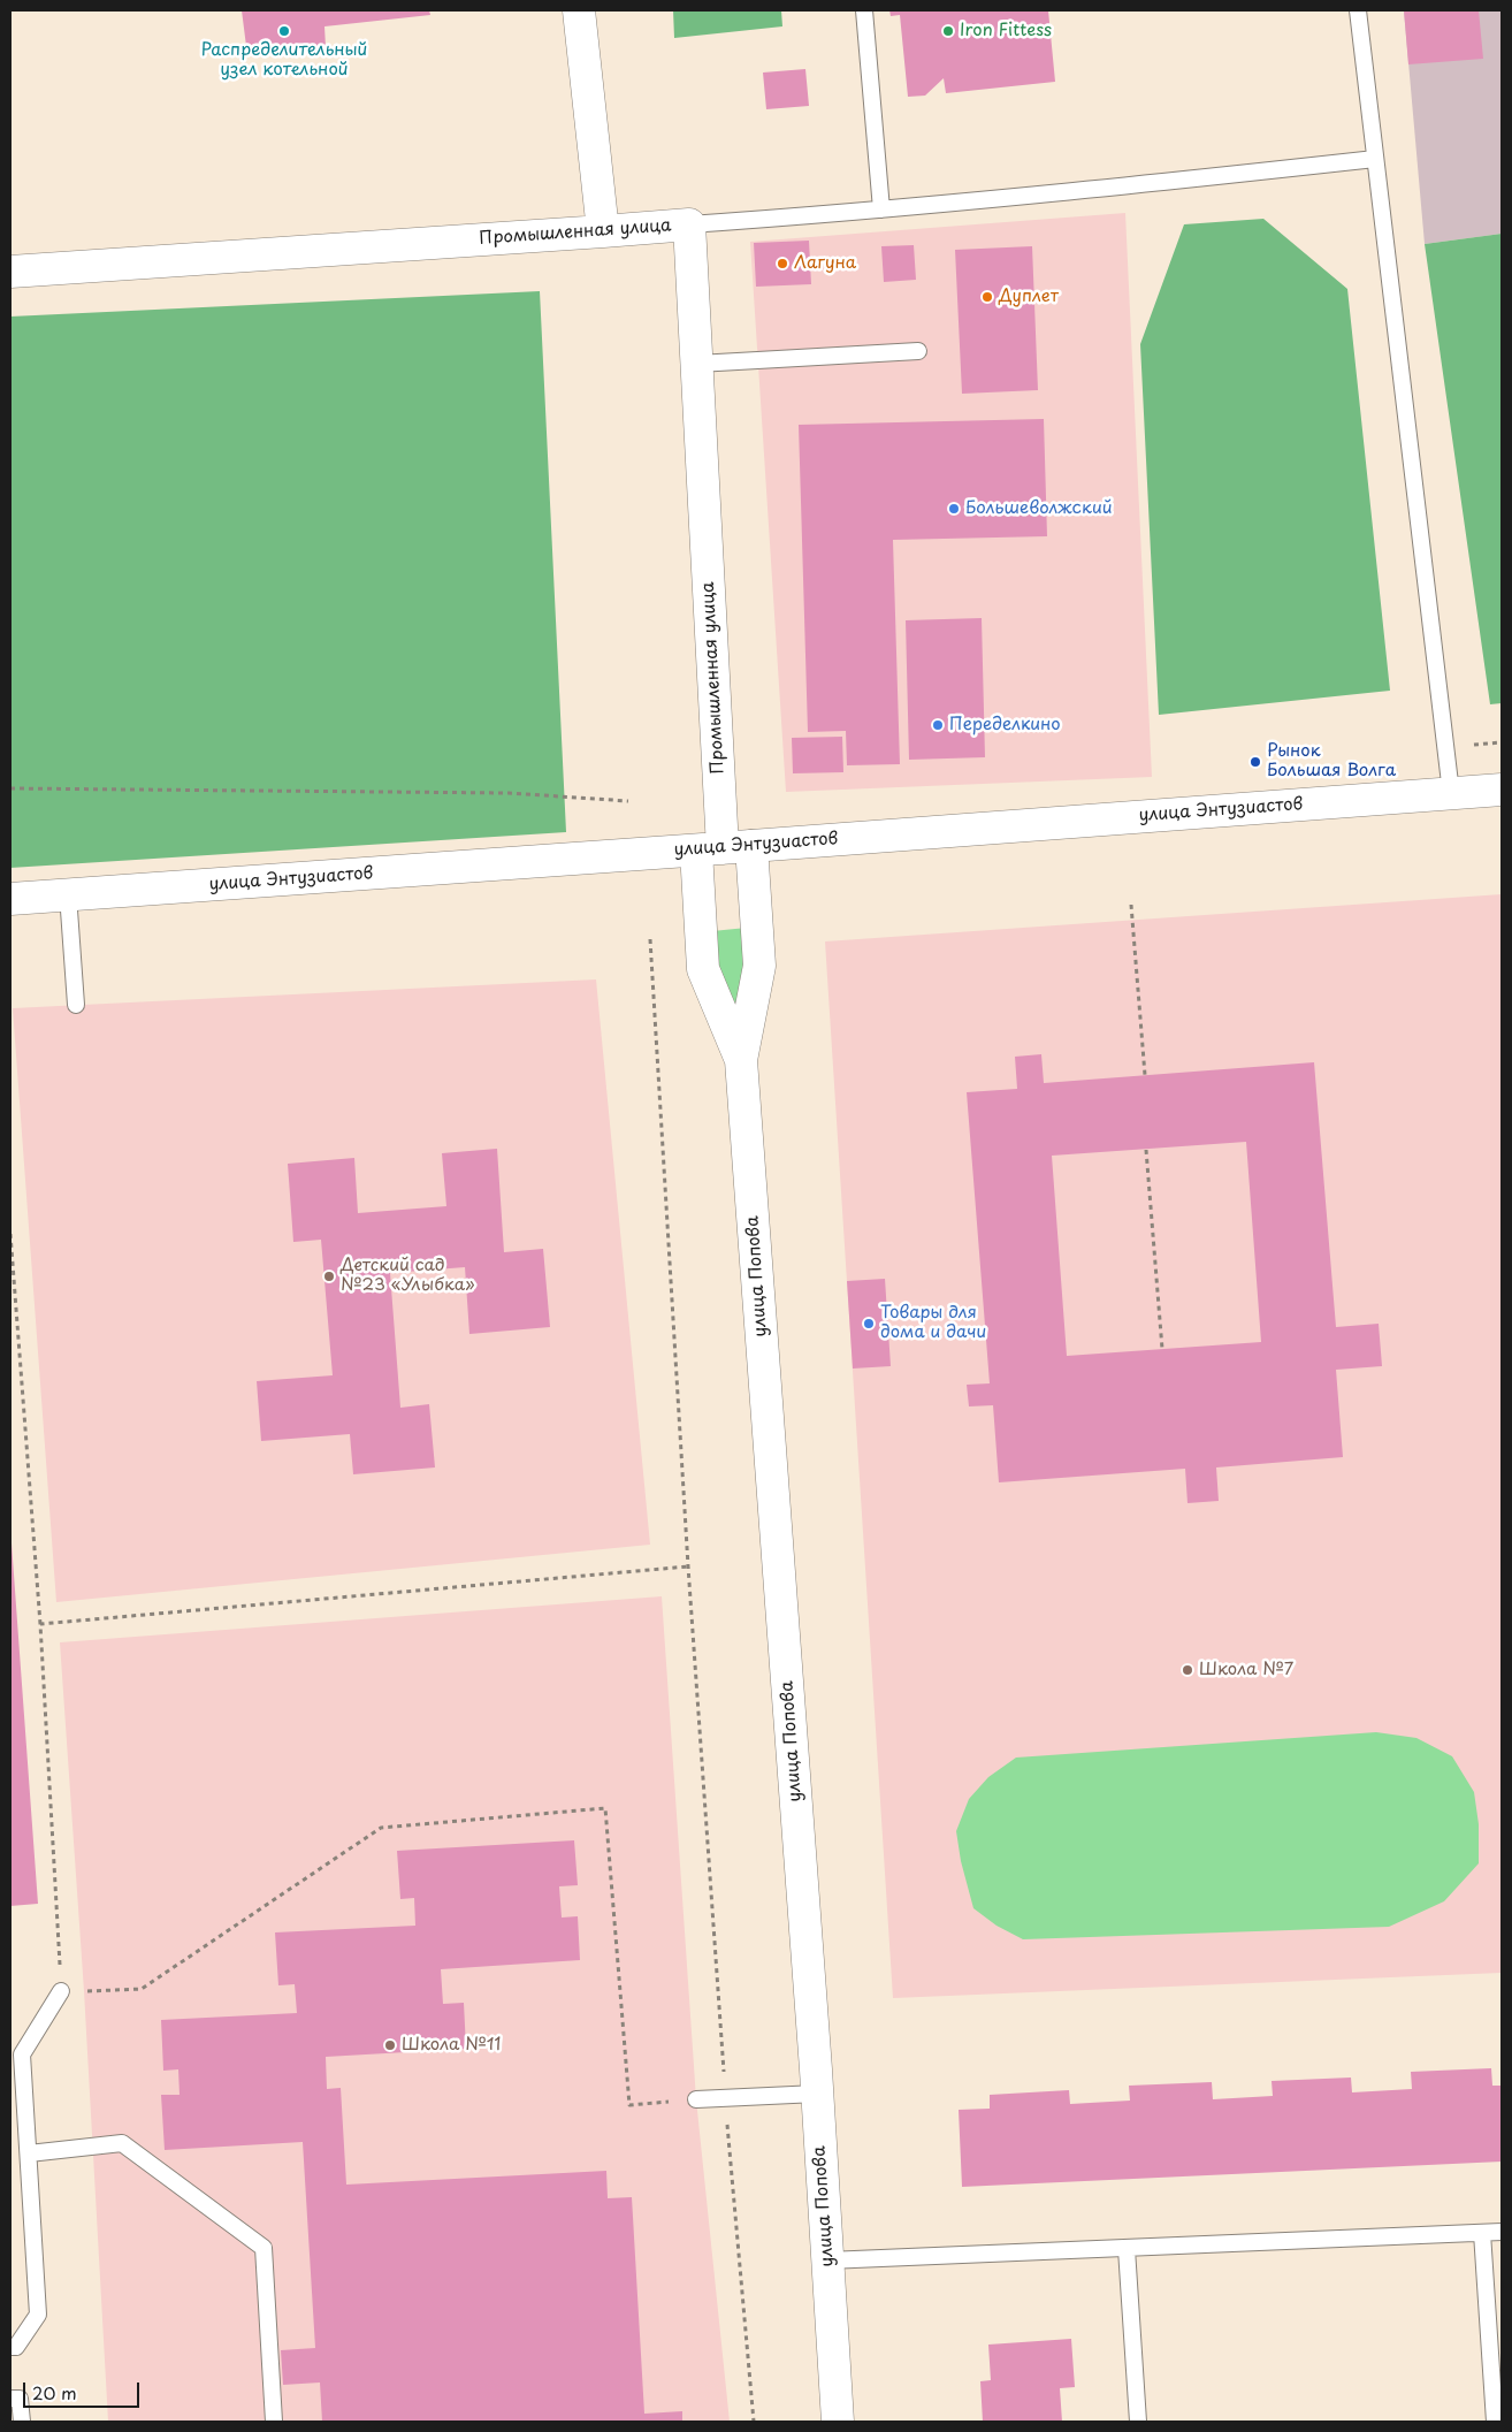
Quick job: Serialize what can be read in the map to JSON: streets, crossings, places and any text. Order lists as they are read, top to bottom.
{
  "streets": {
    "street": ["Промышленная улица", "улица Энтузиастов", "улица Попова"]
  },
  "crossings": [
    ["Промышленная улица", "улица Энтузиастов"],
    ["Промышленная улица", "улица Попова"],
    ["улица Энтузиастов", "улица Попова"]
  ],
  "places": [
    "Распределительный узел котельной",
    "Iron Fittess",
    "Лагуна",
    "Дуплет",
    "Большеволжский",
    "Переделкино",
    "Рынок Большая Волга",
    "Детский сад №23 «Улыбка»",
    "Товары для дома и дачи",
    "Школа №7",
    "Школа №11"
  ],
  "scale_bar": "20 m"
}
